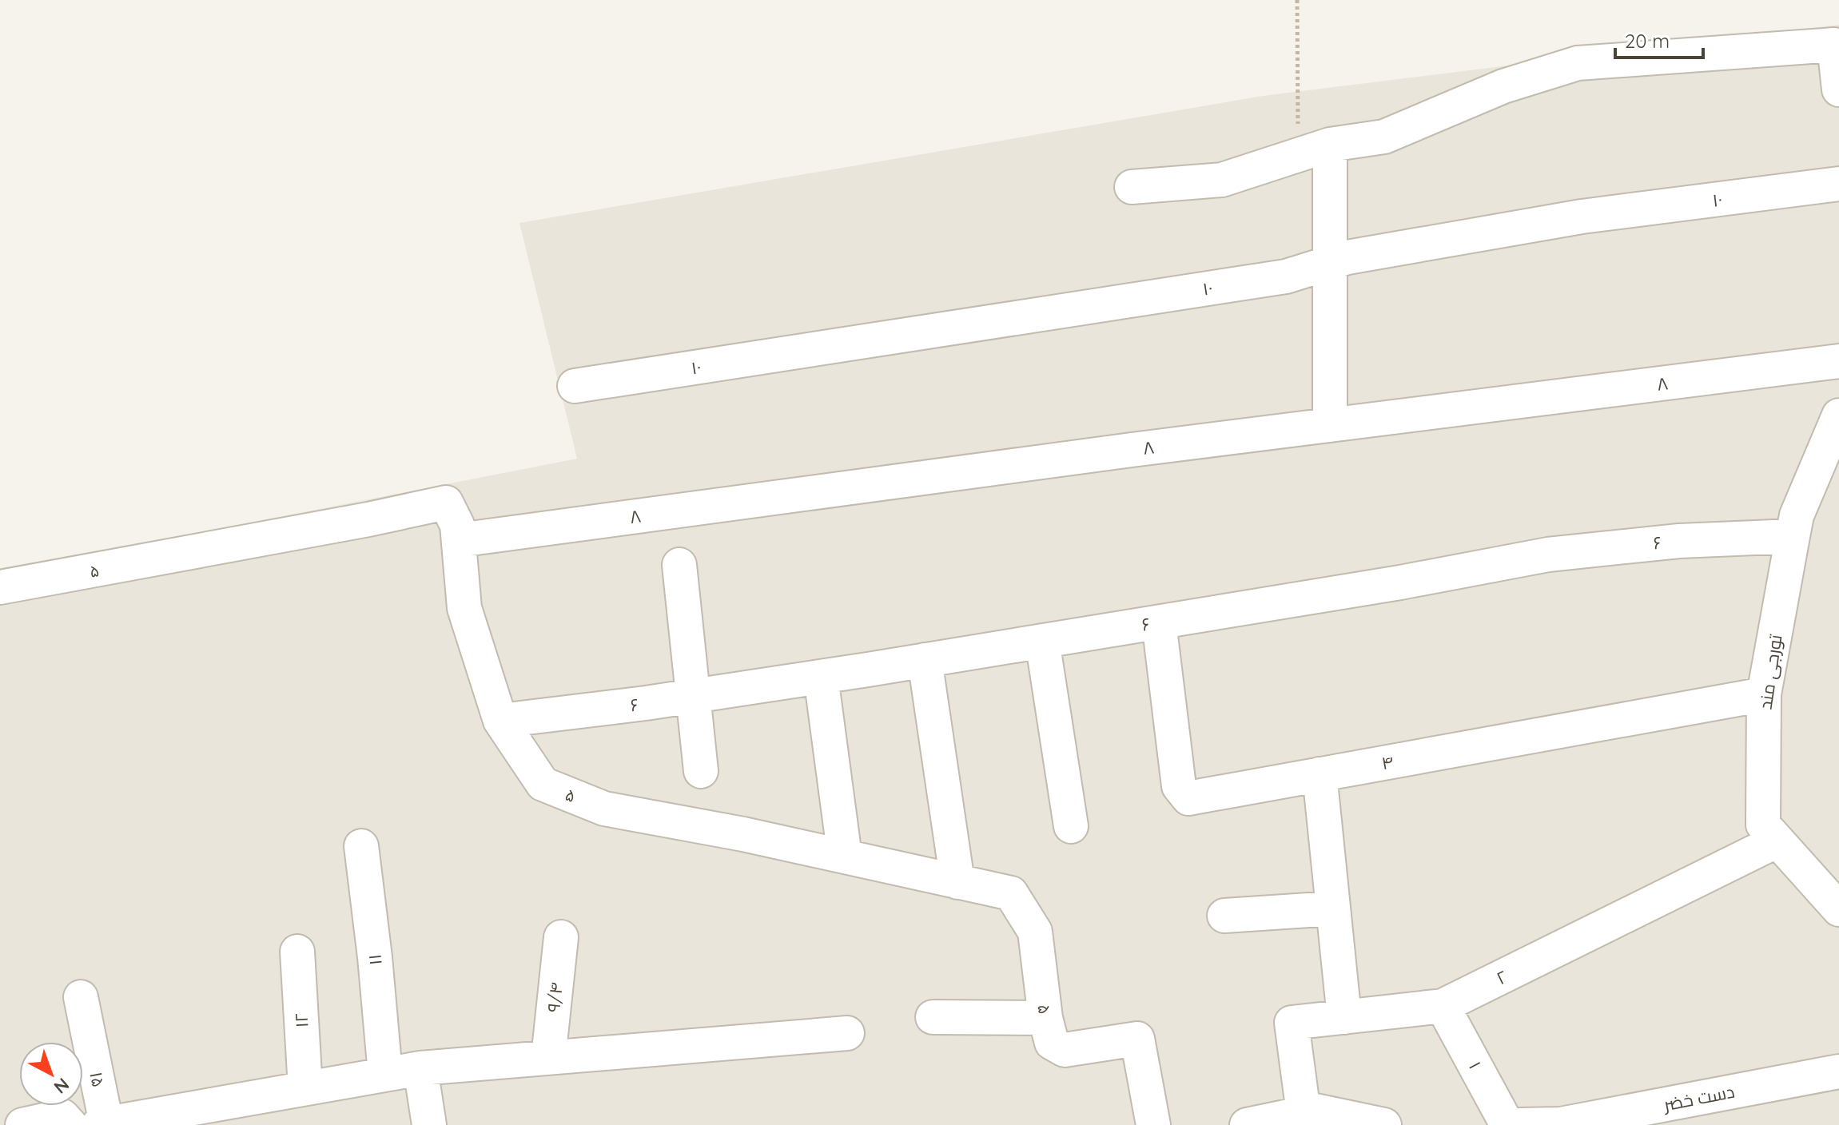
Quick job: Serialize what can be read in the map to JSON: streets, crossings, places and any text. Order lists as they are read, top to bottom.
{
  "streets": {
    "street": [
      "۱۰",
      "۸",
      "۶",
      "۵",
      "تورجی مند",
      "۴",
      "۱۱",
      "۲",
      "۹/۴",
      "۱۲",
      "۱",
      "۱۵",
      "دست خضر"
    ]
  },
  "crossings": [
    ["۸", "۵"],
    ["۶", "۵"],
    ["۶", "تورجی مند"],
    ["۶", "۴"],
    ["تورجی مند", "۴"],
    ["تورجی مند", "۲"],
    ["۲", "۱"]
  ],
  "scale_bar": "20 m",
  "north": "bottom right"
}
